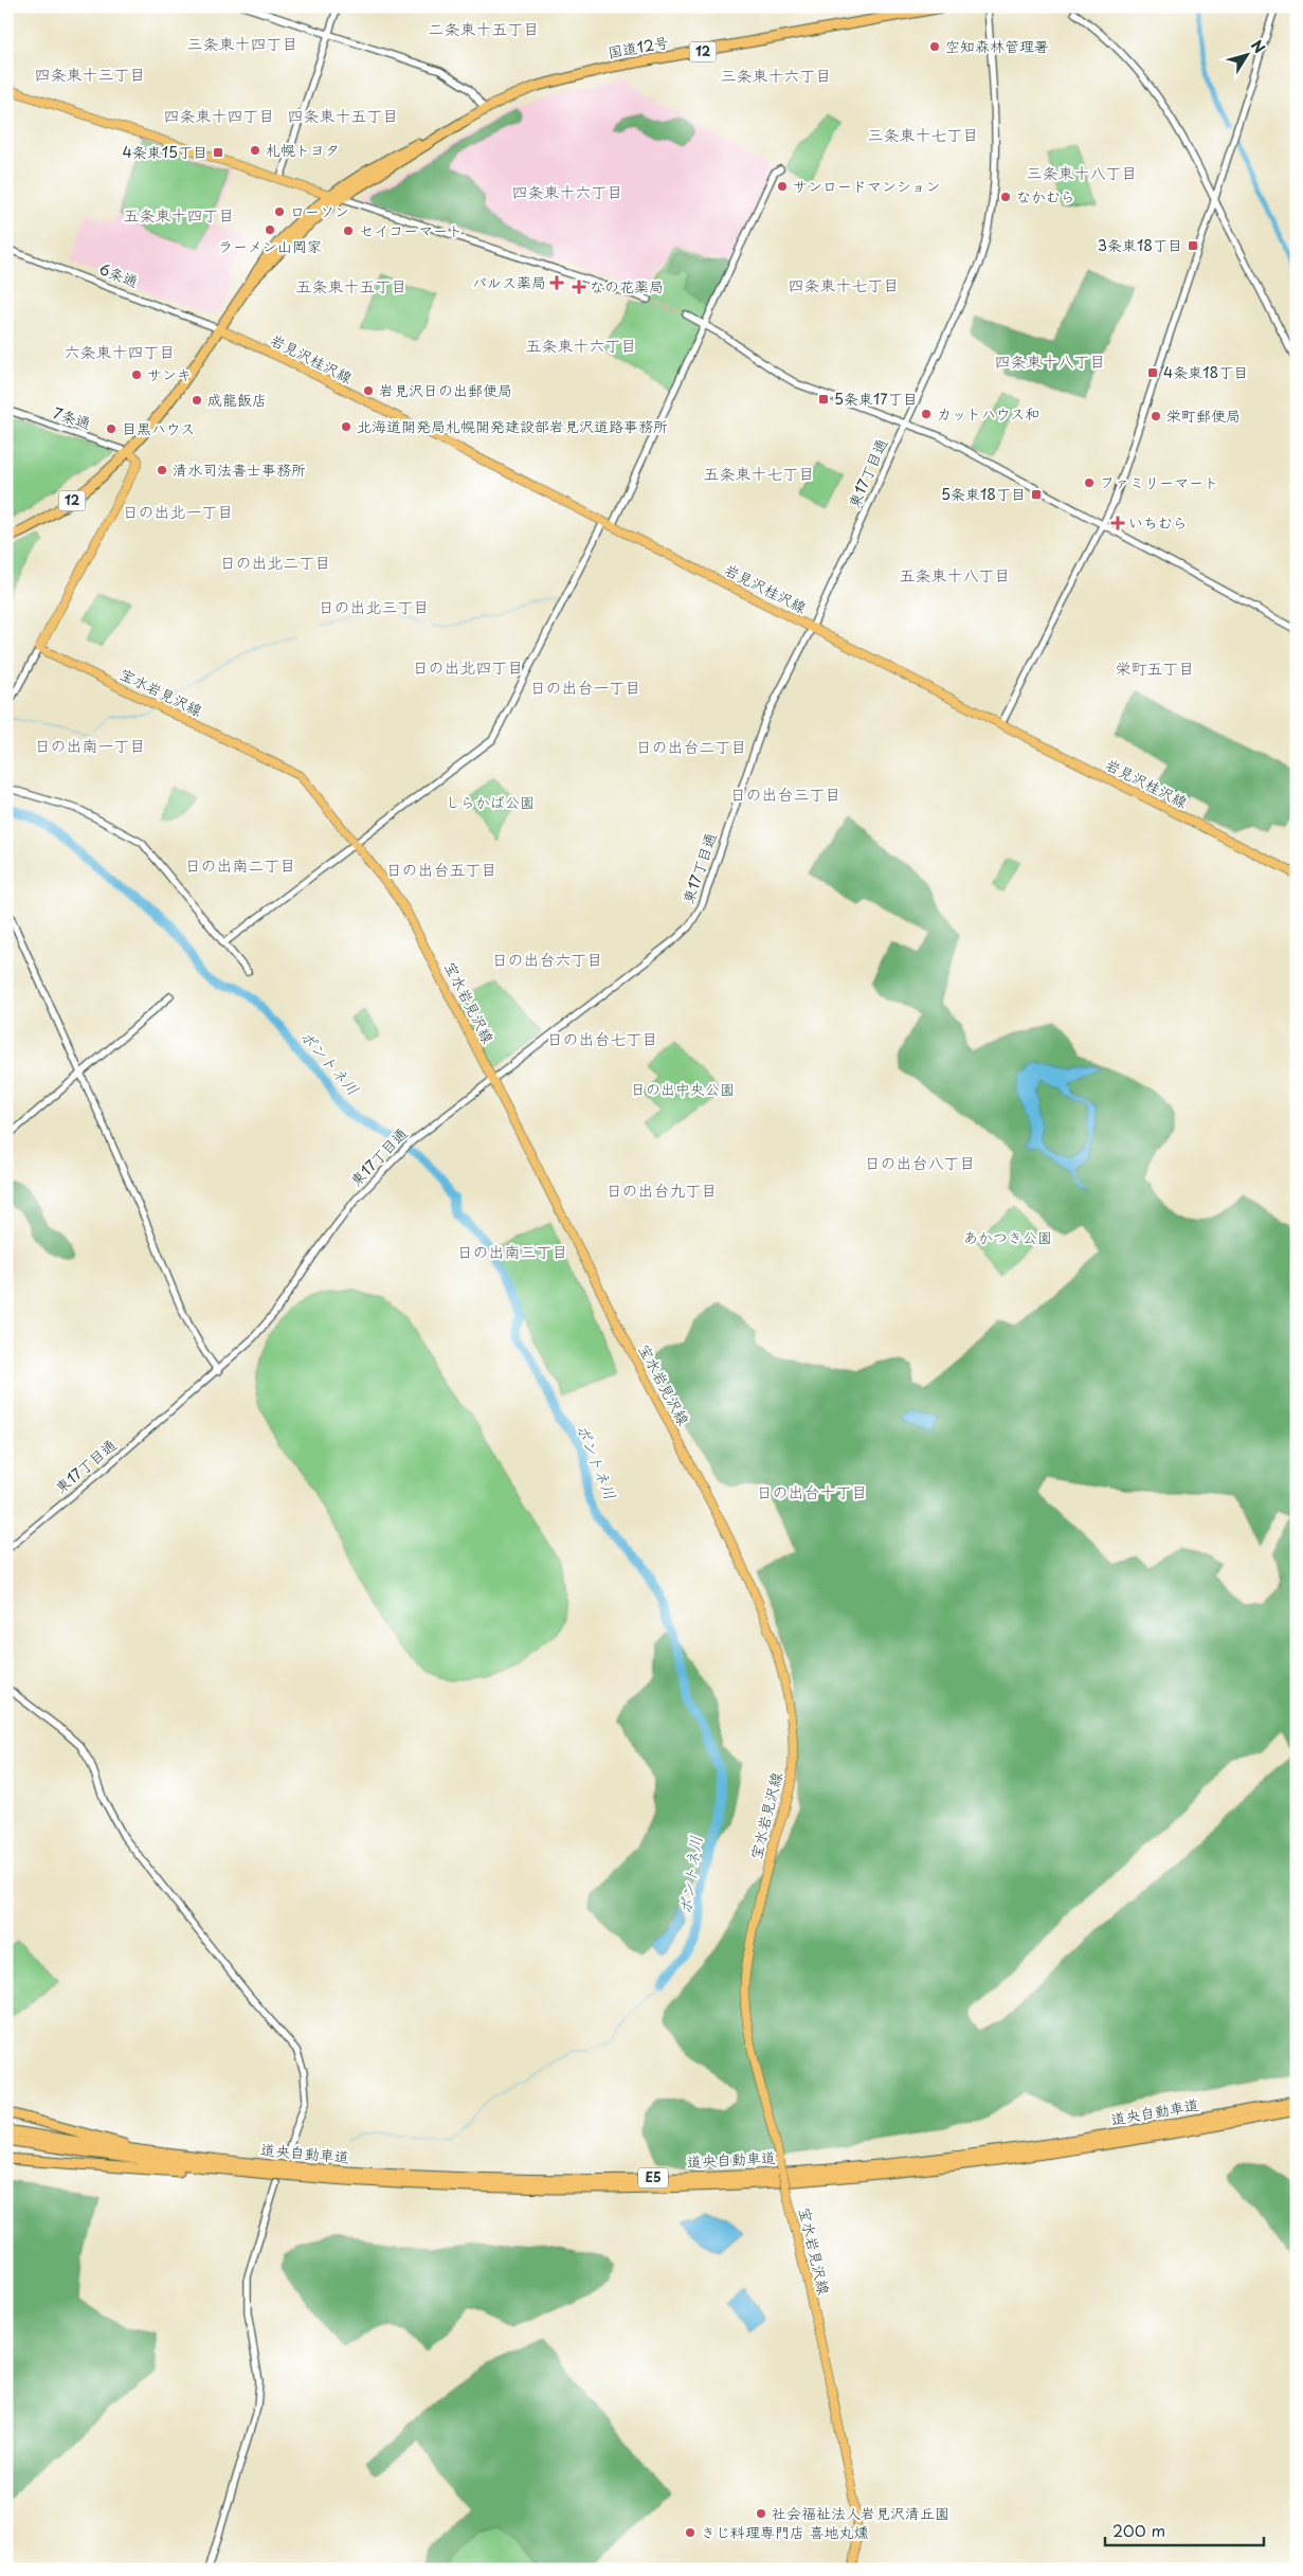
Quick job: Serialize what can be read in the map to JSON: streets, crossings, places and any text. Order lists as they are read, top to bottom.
{
  "streets": {
    "highway": [
      "国道12号",
      "12",
      "道央自動車道",
      "E5"
    ],
    "main road": ["岩見沢桂沢線", "宝水岩見沢線"],
    "street": ["6条通", "7条通", "東17丁目通"]
  },
  "crossings": [
    ["国道12号", "12"],
    ["12", "6条通"],
    ["12", "岩見沢桂沢線"],
    ["12", "7条通"],
    ["6条通", "岩見沢桂沢線"],
    ["岩見沢桂沢線", "東17丁目通"],
    ["東17丁目通", "宝水岩見沢線"]
  ],
  "districts": [
    "二条東十五丁目",
    "三条東十四丁目",
    "四条東十三丁目",
    "三条東十六丁目",
    "四条東十四丁目",
    "四条東十五丁目",
    "三条東十七丁目",
    "三条東十八丁目",
    "四条東十六丁目",
    "五条東十四丁目",
    "四条東十七丁目",
    "五条東十五丁目",
    "五条東十六丁目",
    "六条東十四丁目",
    "四条東十八丁目",
    "五条東十七丁目",
    "日の出北一丁目",
    "日の出北二丁目",
    "五条東十八丁目",
    "日の出北三丁目",
    "日の出北四丁目",
    "栄町五丁目",
    "日の出台一丁目",
    "日の出南一丁目",
    "日の出台二丁目",
    "日の出台三丁目",
    "日の出南二丁目",
    "日の出台五丁目",
    "日の出台六丁目",
    "日の出台七丁目",
    "日の出台八丁目",
    "日の出台九丁目",
    "日の出南三丁目",
    "日の出台十丁目"
  ],
  "water": ["ポントネ川"],
  "parks": ["しらかば公園", "日の出中央公園", "あかつき公園"],
  "places": {
    "other": [
      "空知森林管理署",
      "札幌トヨタ",
      "サンロードマンション",
      "なかむら",
      "ローソン",
      "ラーメン山岡家",
      "セイコーマート",
      "サンキ",
      "岩見沢日の出郵便局",
      "成龍飯店",
      "カットハウス和",
      "栄町郵便局",
      "北海道開発局札幌開発建設部岩見沢道路事務所",
      "目黒ハウス",
      "清水司法書士事務所",
      "ファミリーマート",
      "社会福祉法人岩見沢清丘園",
      "きじ料理専門店 喜地丸燻"
    ],
    "transit": [
      "4条東15丁目",
      "3条東18丁目",
      "4条東18丁目",
      "5条東17丁目",
      "5条東18丁目"
    ],
    "health": ["パルス薬局", "なの花薬局", "いちむら"]
  },
  "scale_bar": "200 m",
  "north": "top right"
}
